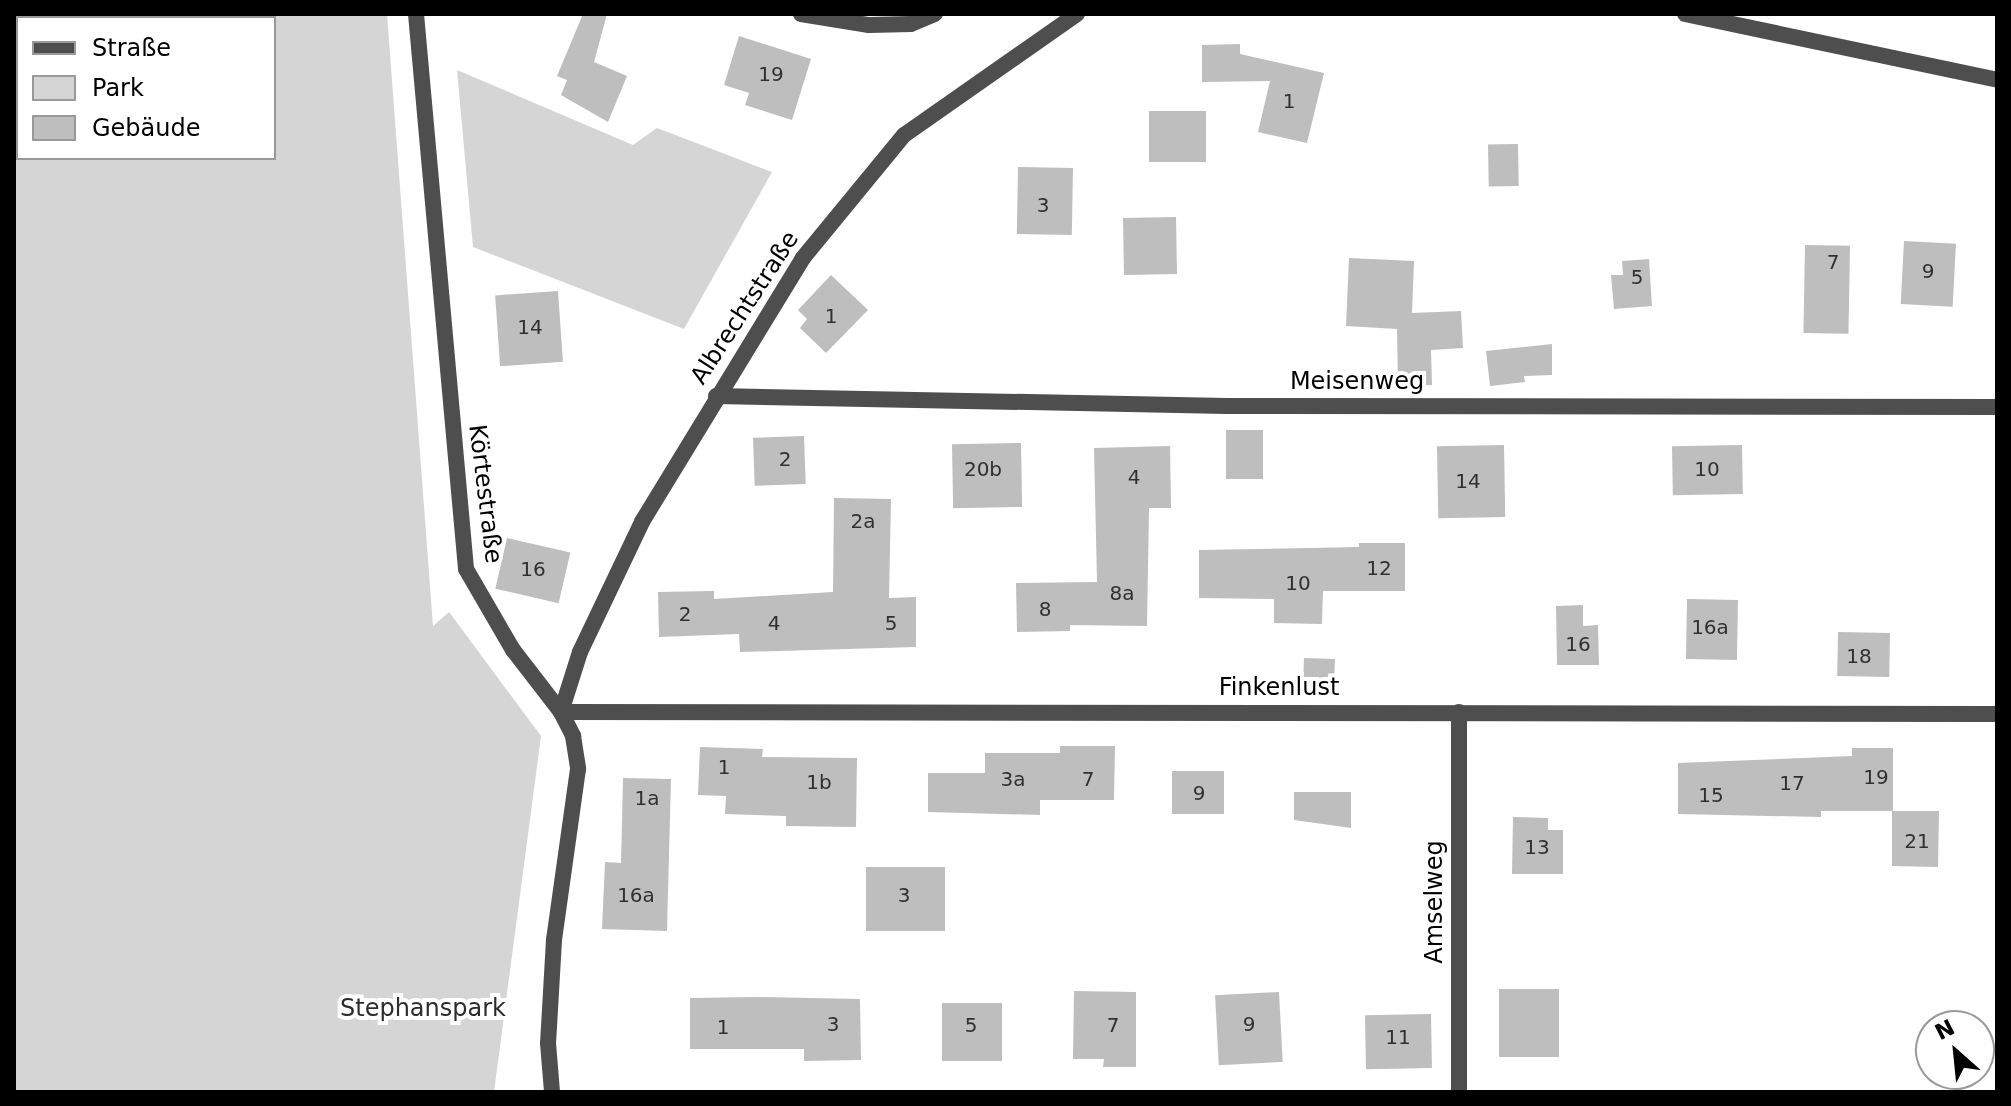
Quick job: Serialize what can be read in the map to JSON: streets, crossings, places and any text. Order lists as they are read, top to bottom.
{
  "streets": {
    "street": [
      "Albrechtstraße",
      "Meisenweg",
      "Körtestraße",
      "Finkenlust",
      "Amselweg"
    ]
  },
  "crossings": [
    ["Albrechtstraße", "Meisenweg"],
    ["Albrechtstraße", "Körtestraße"],
    ["Albrechtstraße", "Finkenlust"],
    ["Körtestraße", "Finkenlust"],
    ["Finkenlust", "Amselweg"]
  ],
  "parks": ["Stephanspark"],
  "house_numbers": [
    "19",
    "1",
    "3",
    "7",
    "9",
    "5",
    "1",
    "14",
    "2",
    "20b",
    "10",
    "4",
    "14",
    "2a",
    "12",
    "16",
    "10",
    "8a",
    "8",
    "2",
    "4",
    "5",
    "16a",
    "16",
    "18",
    "1",
    "19",
    "3a",
    "7",
    "1b",
    "17",
    "9",
    "15",
    "1a",
    "21",
    "13",
    "16a",
    "3",
    "3",
    "9",
    "5",
    "7",
    "1",
    "11"
  ],
  "legend": ["Straße", "Park", "Gebäude"],
  "north": "top left"
}
